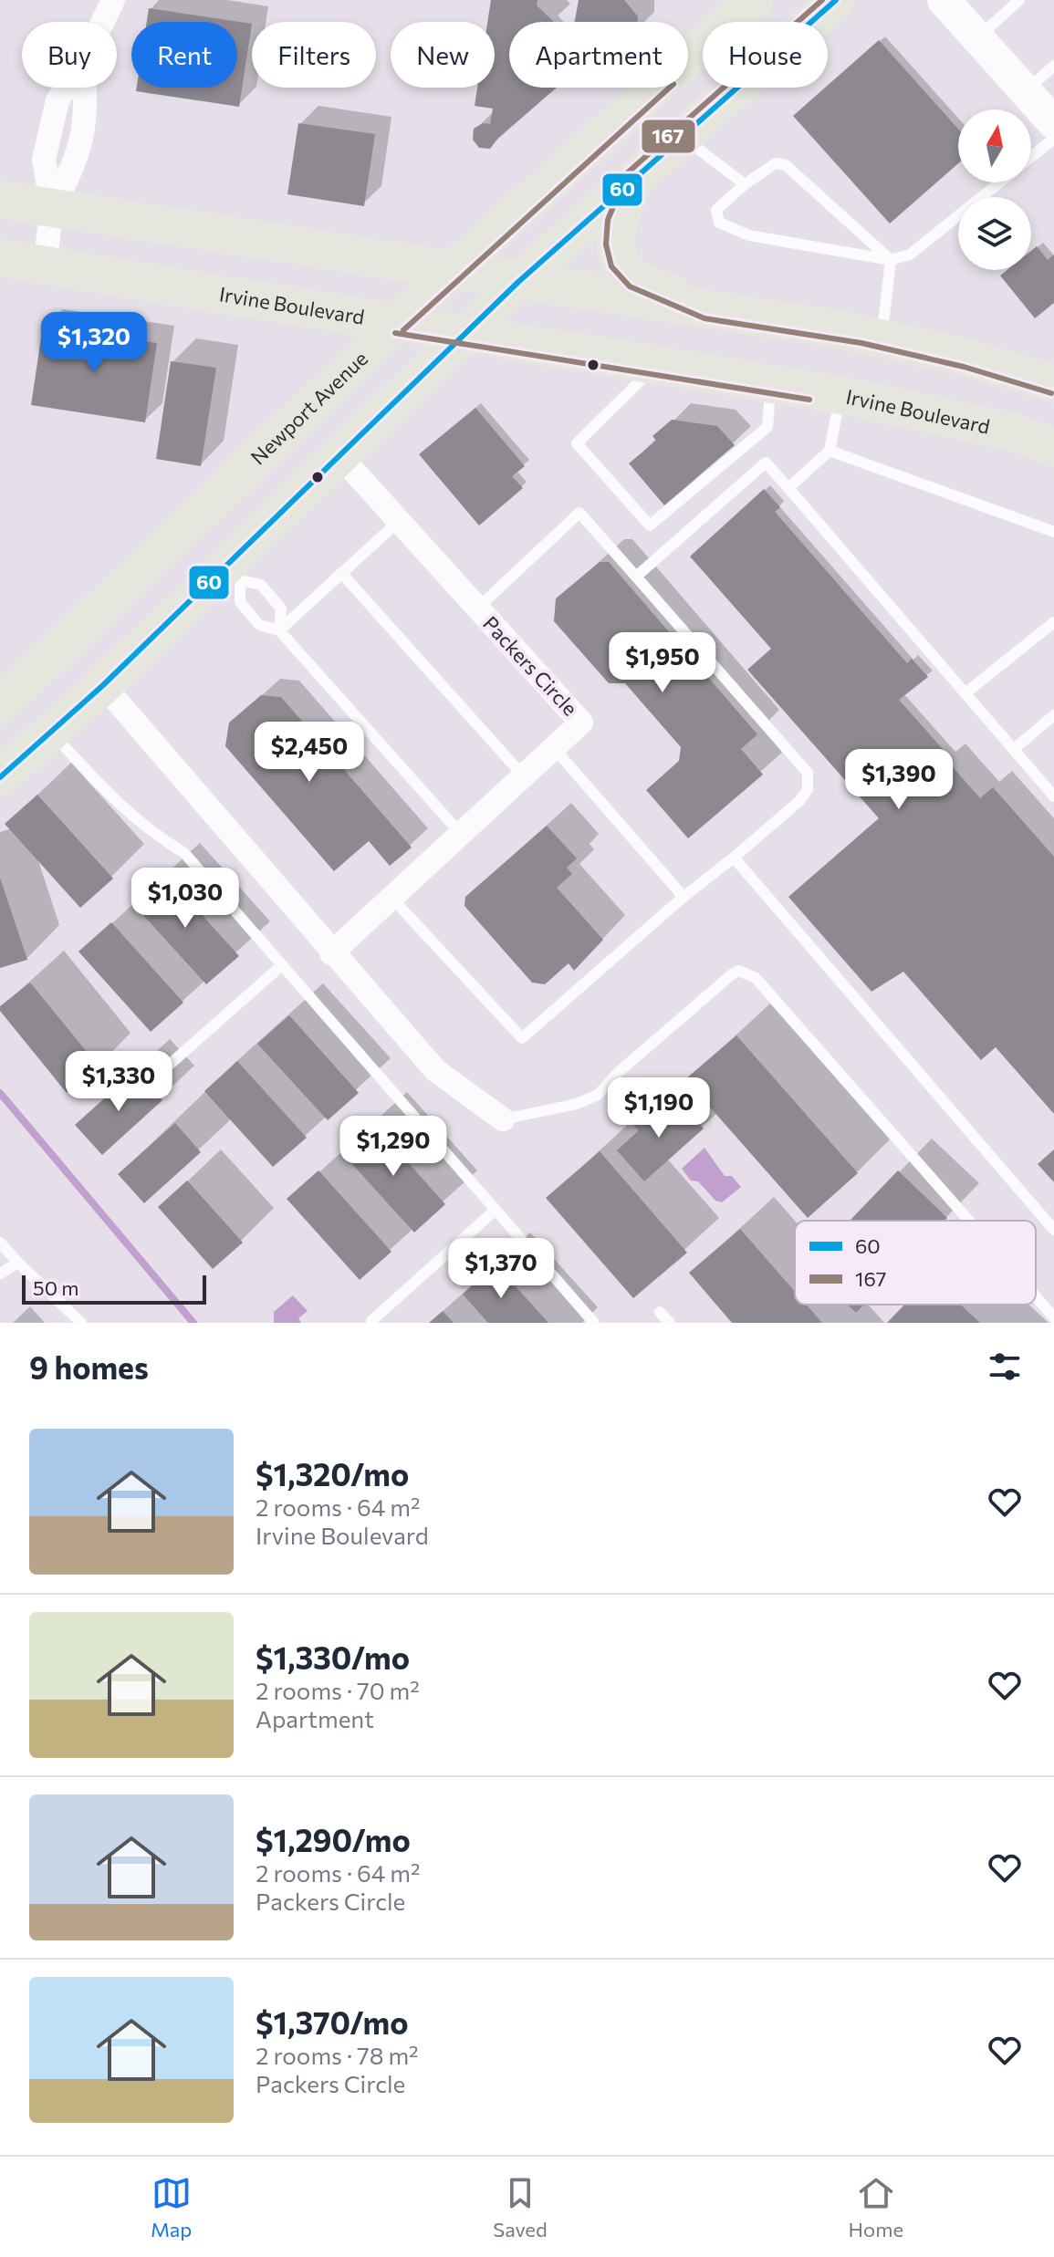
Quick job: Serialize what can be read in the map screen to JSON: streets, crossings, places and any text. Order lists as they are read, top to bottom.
{
  "streets": {
    "main road": ["Irvine Boulevard", "Newport Avenue"],
    "street": ["Packers Circle"]
  },
  "crossings": [
    ["Irvine Boulevard", "Newport Avenue"]
  ],
  "lines": ["transit line 60", "transit line 167"],
  "legend": ["60", "167"],
  "scale_bar": "50 m",
  "north": "top",
  "page": {
    "chip": [
      "Buy",
      "Rent",
      "Filters",
      "New",
      "Apartment",
      "House"
    ],
    "price": [
      "$1,320",
      "$1,950",
      "$2,450",
      "$1,390",
      "$1,030",
      "$1,330",
      "$1,190",
      "$1,290",
      "$1,370"
    ],
    "scale": "50 m",
    "heading": "9 homes",
    "list": [
      {
        "name": "$1,320/mo",
        "note": "2 rooms · 64 m² · Irvine Boulevard"
      },
      {
        "name": "$1,330/mo",
        "note": "2 rooms · 70 m² · Apartment"
      },
      {
        "name": "$1,290/mo",
        "note": "2 rooms · 64 m² · Packers Circle"
      },
      {
        "name": "$1,370/mo",
        "note": "2 rooms · 78 m² · Packers Circle"
      }
    ],
    "tabs": ["Map", "Saved", "Home"]
  }
}
